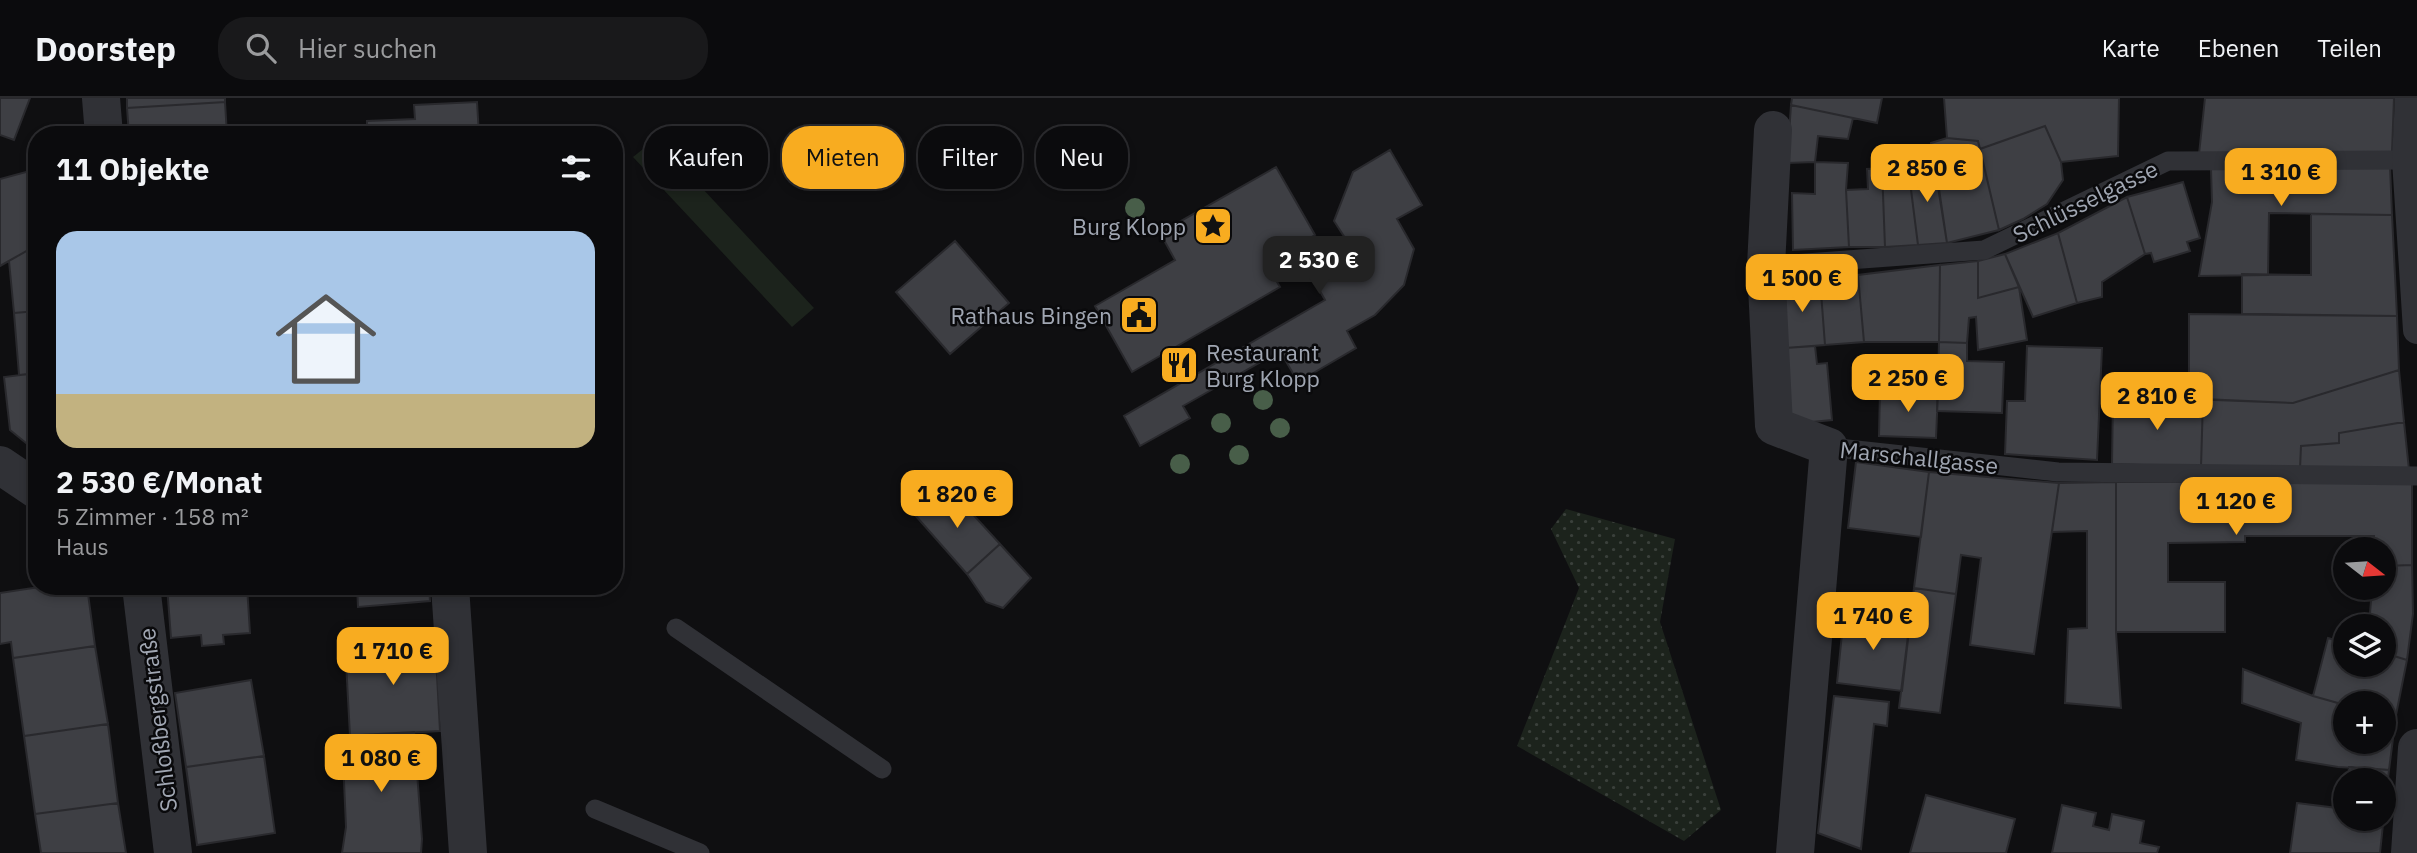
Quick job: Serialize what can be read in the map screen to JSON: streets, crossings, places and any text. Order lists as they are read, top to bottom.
{
  "streets": {
    "street": ["Marschallgasse", "Schloßbergstraße"],
    "lane": ["Schlüsselgasse"]
  },
  "places": {
    "place": ["Burg Klopp"],
    "public building": ["Rathaus Bingen"],
    "restaurant": ["Restaurant Burg Klopp"]
  },
  "north": "right",
  "page": {
    "header": "Doorstep",
    "search": "Hier suchen",
    "nav": ["Karte", "Ebenen", "Teilen"],
    "chip": [
      "Kaufen",
      "Mieten",
      "Filter",
      "Neu"
    ],
    "heading": "11 Objekte",
    "price": [
      "2 850 €",
      "1 310 €",
      "2 530 €",
      "1 500 €",
      "2 250 €",
      "2 810 €",
      "1 820 €",
      "1 120 €",
      "1 740 €",
      "1 710 €",
      "1 080 €"
    ],
    "list": [
      {
        "name": "2 530 €/Monat",
        "note": "5 Zimmer · 158 m² · Haus"
      }
    ],
    "map_buttons": ["+", "−"]
  }
}
